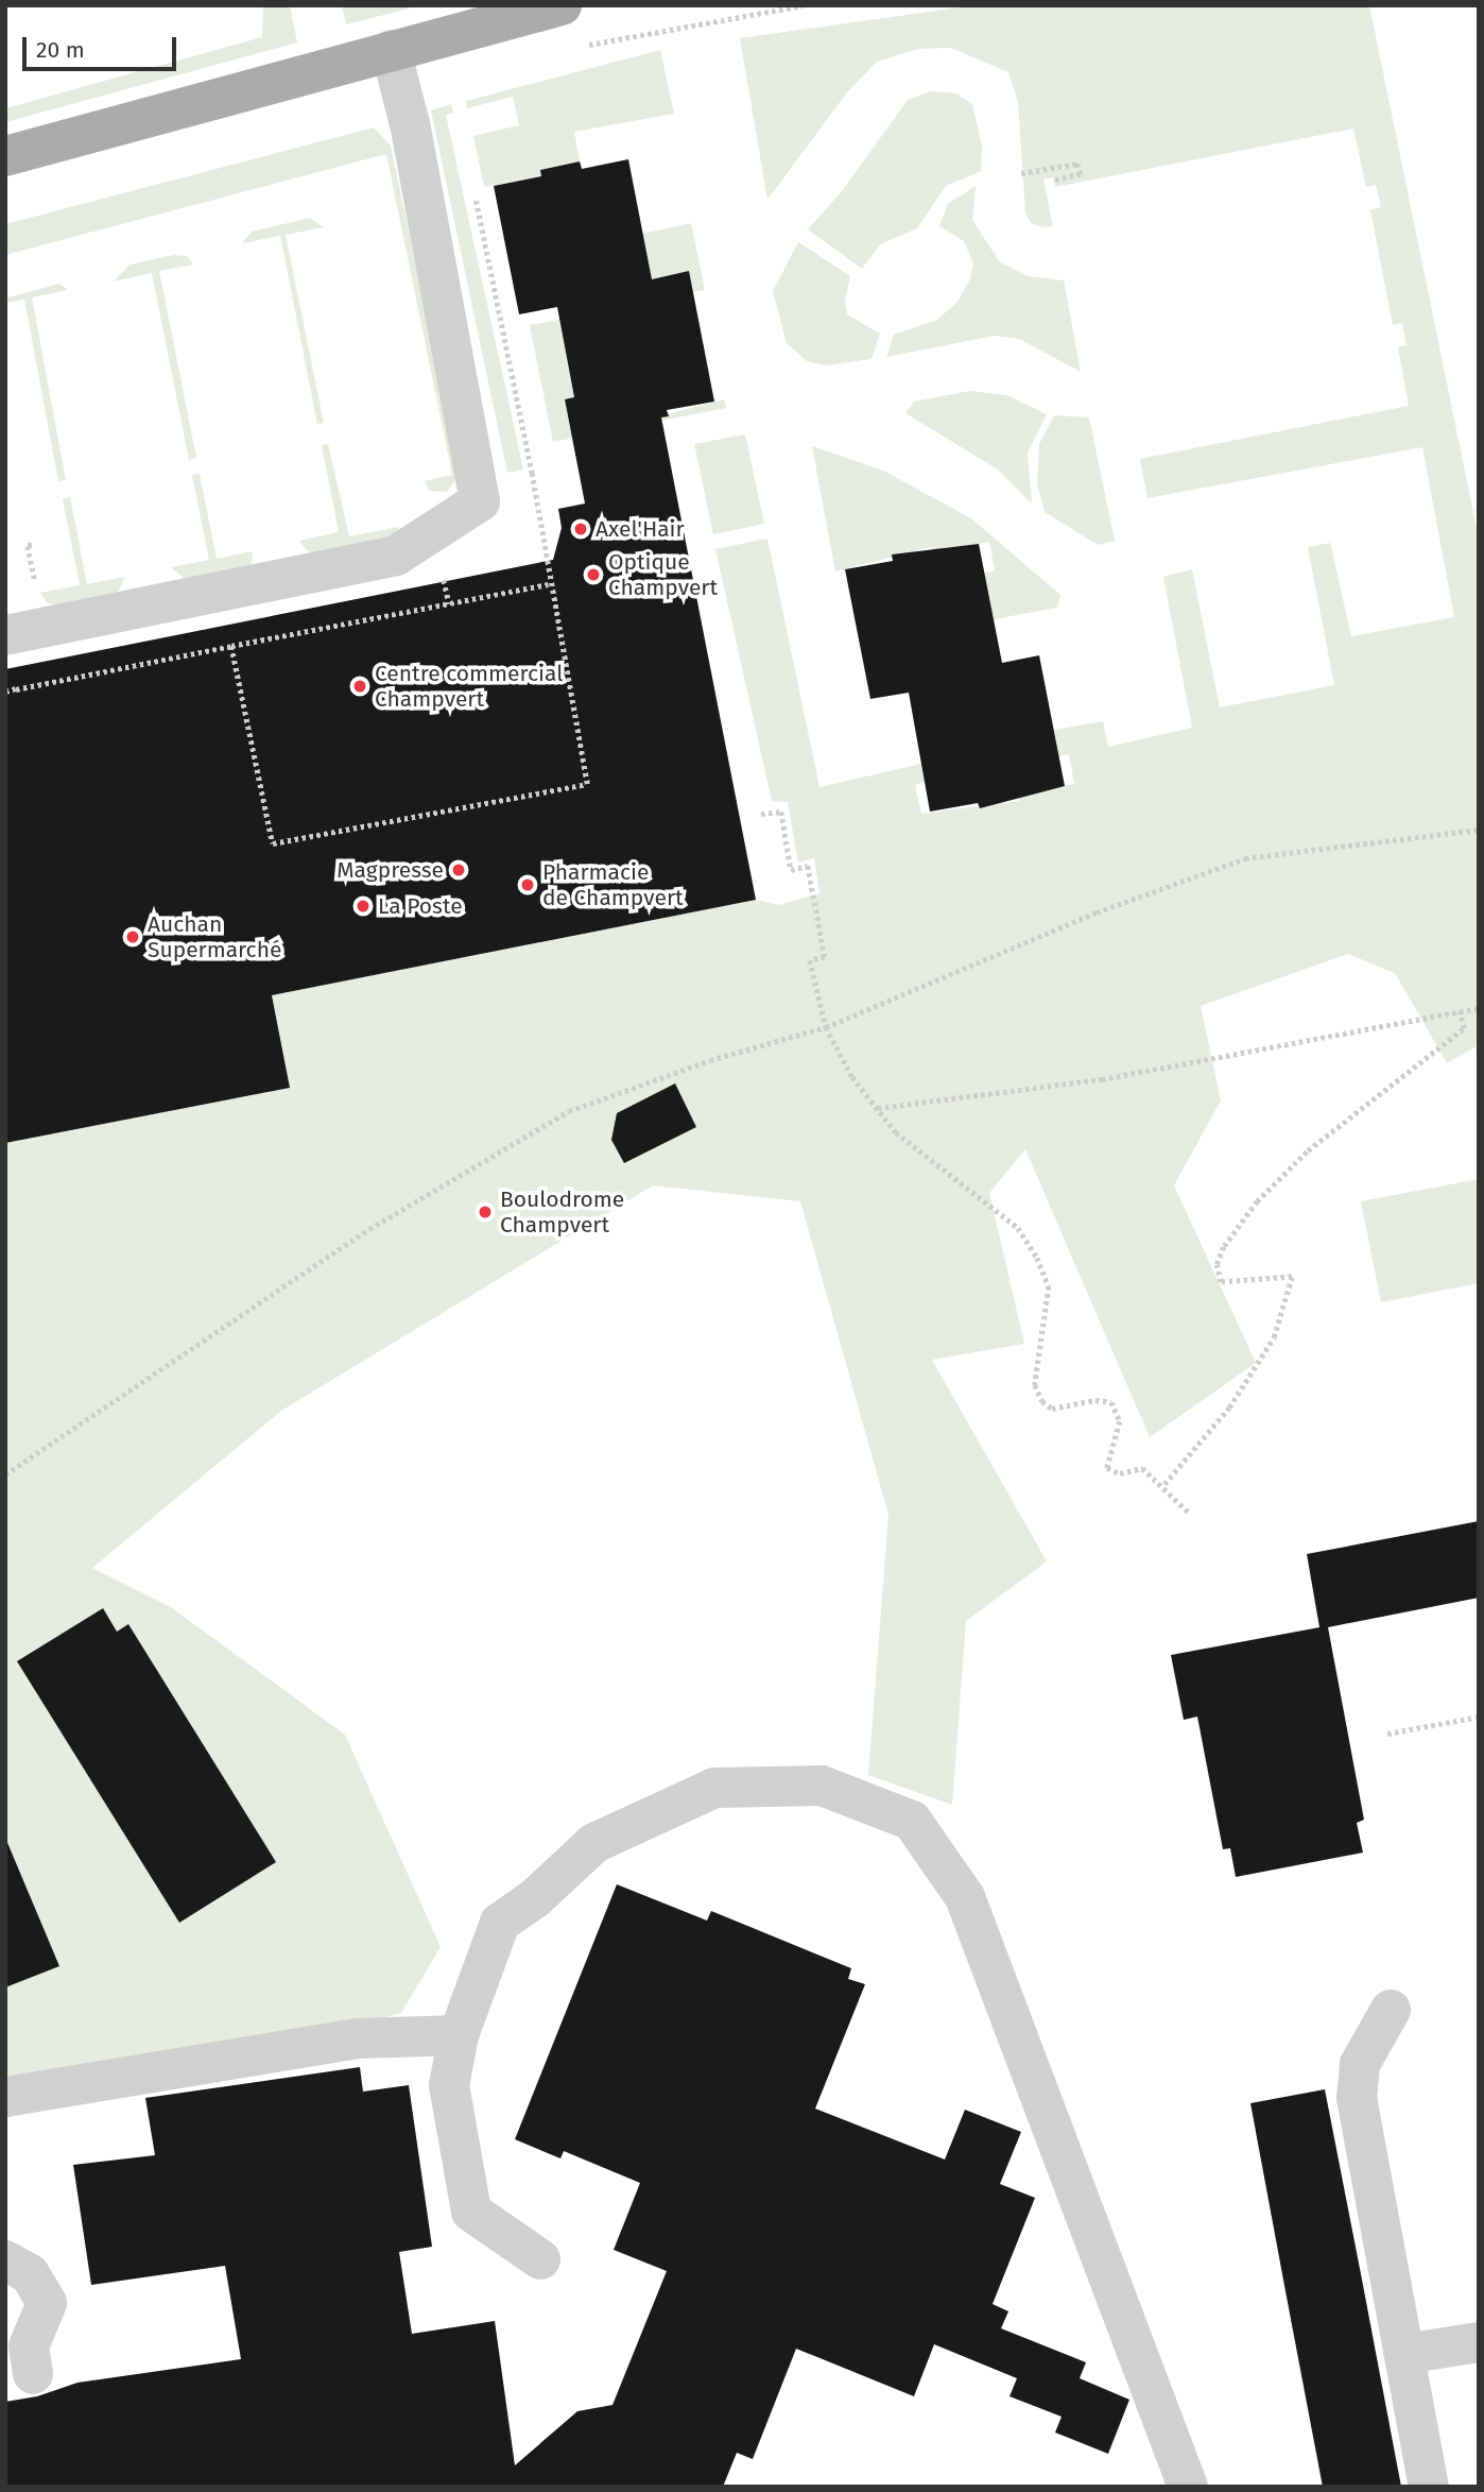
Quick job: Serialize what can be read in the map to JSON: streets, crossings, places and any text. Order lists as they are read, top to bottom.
{
  "places": [
    "Axel'Hair",
    "Optique Champvert",
    "Centre commercial Champvert",
    "Magpresse",
    "Pharmacie de Champvert",
    "La Poste",
    "Auchan Supermarché",
    "Boulodrome Champvert"
  ],
  "scale_bar": "20 m"
}
